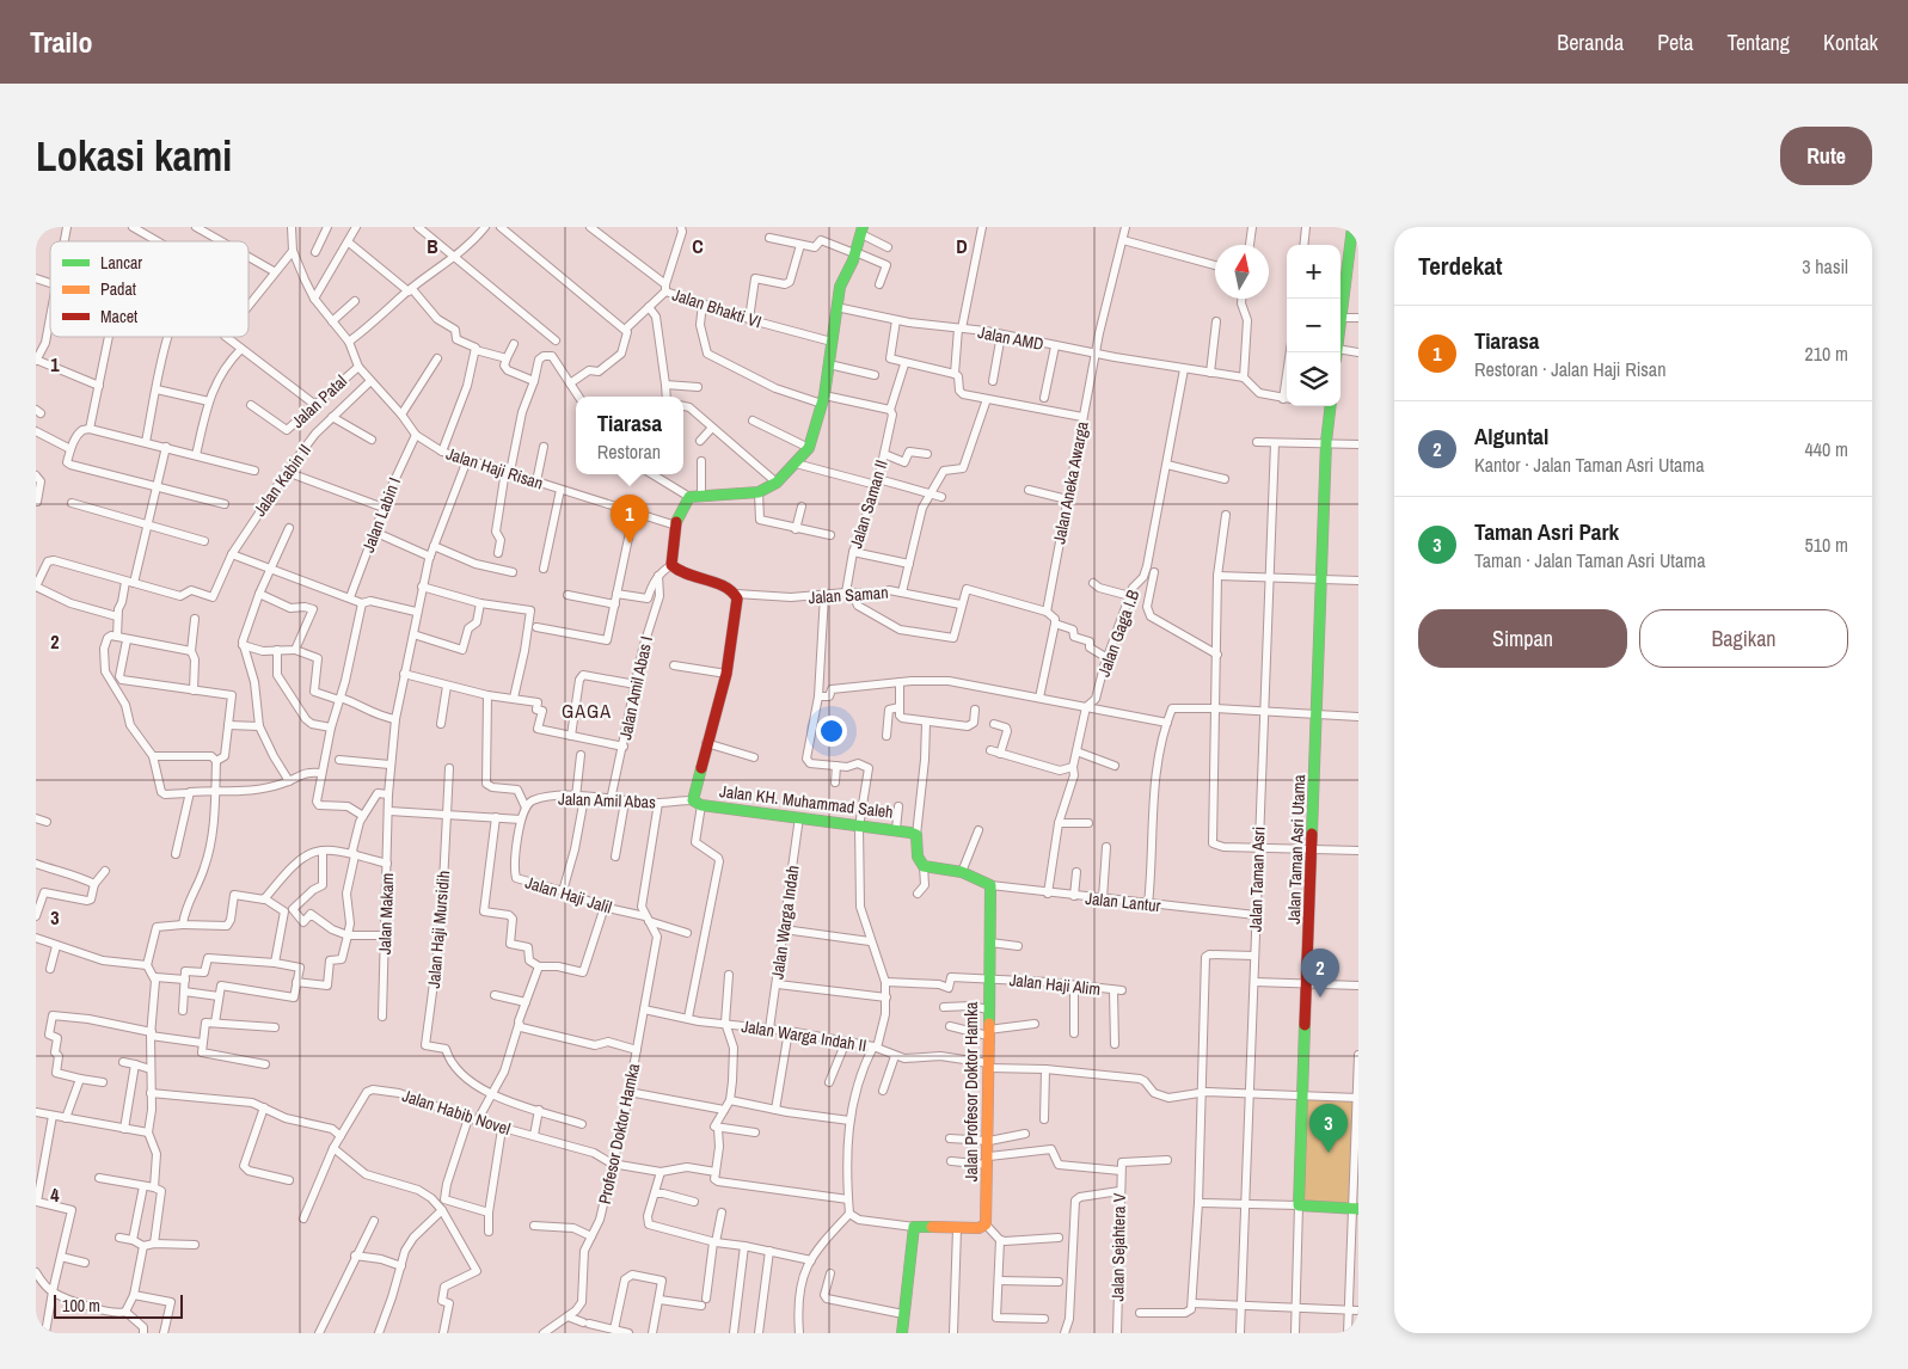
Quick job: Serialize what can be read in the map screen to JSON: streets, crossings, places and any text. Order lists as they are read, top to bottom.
{
  "streets": {
    "street": [
      "Jalan Bhakti VI",
      "Jalan AMD",
      "Jalan Patal",
      "Jalan Haji Risan",
      "Jalan Kabin II",
      "Jalan Aneka Awarga",
      "Jalan Saman II",
      "Jalan Labin I",
      "Jalan Saman",
      "Jalan Gaga I.B",
      "Jalan Amil Abas I",
      "Jalan Amil Abas",
      "Jalan KH. Muhammad Saleh",
      "Jalan Taman Asri Utama",
      "Jalan Taman Asri",
      "Jalan Haji Jalil",
      "Jalan Lantur",
      "Jalan Makam",
      "Jalan Warga Indah",
      "Jalan Haji Mursidih",
      "Jalan Haji Alim",
      "Jalan Warga Indah II",
      "Jalan Profesor Doktor Hamka",
      "Jalan Habib Novel",
      "Profesor Doktor Hamka",
      "Jalan Sejahtera V"
    ]
  },
  "crossings": [
    ["Jalan AMD", "Jalan Aneka Awarga"],
    ["Jalan AMD", "Jalan Gaga I.B"],
    ["Jalan Patal", "Jalan Haji Risan"],
    ["Jalan Haji Risan", "Jalan Kabin II"],
    ["Jalan Haji Risan", "Jalan Labin I"],
    ["Jalan Haji Risan", "Jalan Makam"],
    ["Jalan Saman II", "Jalan Saman"],
    ["Jalan Gaga I.B", "Jalan Lantur"],
    ["Jalan Amil Abas I", "Jalan Amil Abas"],
    ["Jalan Amil Abas", "Jalan KH. Muhammad Saleh"],
    ["Jalan Amil Abas", "Profesor Doktor Hamka"],
    ["Jalan KH. Muhammad Saleh", "Jalan Warga Indah"],
    ["Jalan Taman Asri Utama", "Jalan Warga Indah II"],
    ["Jalan Taman Asri", "Jalan Lantur"],
    ["Jalan Taman Asri", "Jalan Warga Indah II"],
    ["Jalan Haji Jalil", "Profesor Doktor Hamka"],
    ["Jalan Lantur", "Jalan Profesor Doktor Hamka"],
    ["Jalan Warga Indah", "Jalan Warga Indah II"],
    ["Jalan Haji Alim", "Jalan Profesor Doktor Hamka"],
    ["Jalan Warga Indah II", "Jalan Profesor Doktor Hamka"],
    ["Jalan Warga Indah II", "Profesor Doktor Hamka"],
    ["Jalan Habib Novel", "Profesor Doktor Hamka"]
  ],
  "districts": ["GAGA"],
  "legend": ["Lancar", "Padat", "Macet"],
  "scale_bar": "100 m",
  "north": "top",
  "page": {
    "header": "Trailo",
    "nav": [
      "Beranda",
      "Peta",
      "Tentang",
      "Kontak"
    ],
    "buttons": [
      "Rute",
      ["Simpan", "Bagikan"]
    ],
    "title": "Lokasi kami",
    "heading": ["Terdekat", "3 hasil"],
    "map_buttons": ["+", "−"],
    "list": [
      {
        "mark": "1",
        "name": "Tiarasa",
        "note": "Restoran · Jalan Haji Risan",
        "value": "210 m"
      },
      {
        "mark": "2",
        "name": "Alguntal",
        "note": "Kantor · Jalan Taman Asri Utama",
        "value": "440 m"
      },
      {
        "mark": "3",
        "name": "Taman Asri Park",
        "note": "Taman · Jalan Taman Asri Utama",
        "value": "510 m"
      }
    ],
    "popup": ["Tiarasa", "Restoran"],
    "pins": ["1", "2", "3"],
    "scale": "100 m"
  },
  "grid": {
    "columns": ["B", "C", "D"],
    "rows": [
      "1",
      "2",
      "3",
      "4"
    ]
  }
}
